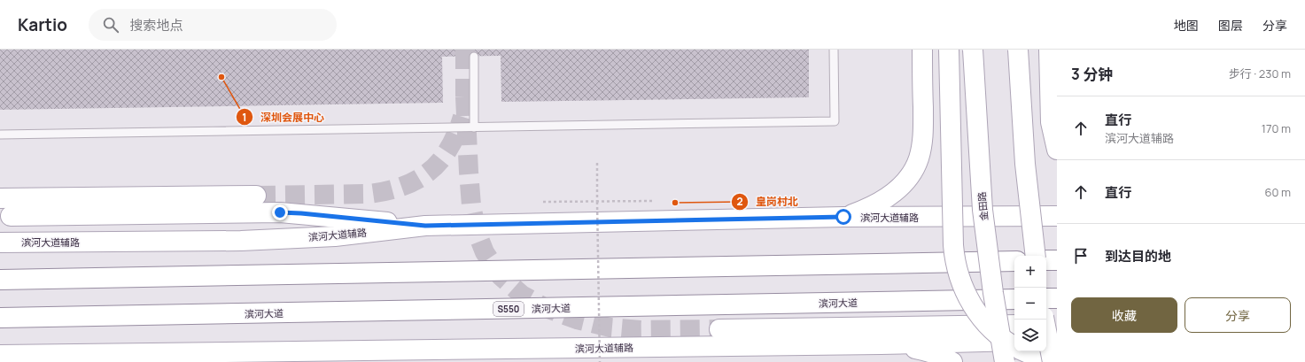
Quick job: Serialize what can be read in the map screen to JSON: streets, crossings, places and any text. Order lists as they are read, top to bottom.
{
  "streets": {
    "main road": [
      "金田路",
      "滨河大道辅路",
      "滨河大道",
      "S550"
    ]
  },
  "places": ["深圳会展中心", "皇岗村北"],
  "page": {
    "header": "Kartio",
    "search": "搜索地点",
    "nav": ["地图", "图层", "分享"],
    "heading": ["3 分钟", "步行 · 230 m"],
    "list": [
      ["直行", "滨河大道辅路", "170 m"],
      ["直行", "60 m"],
      "到达目的地"
    ],
    "map_buttons": ["+", "−"],
    "buttons": ["收藏", "分享"]
  }
}
